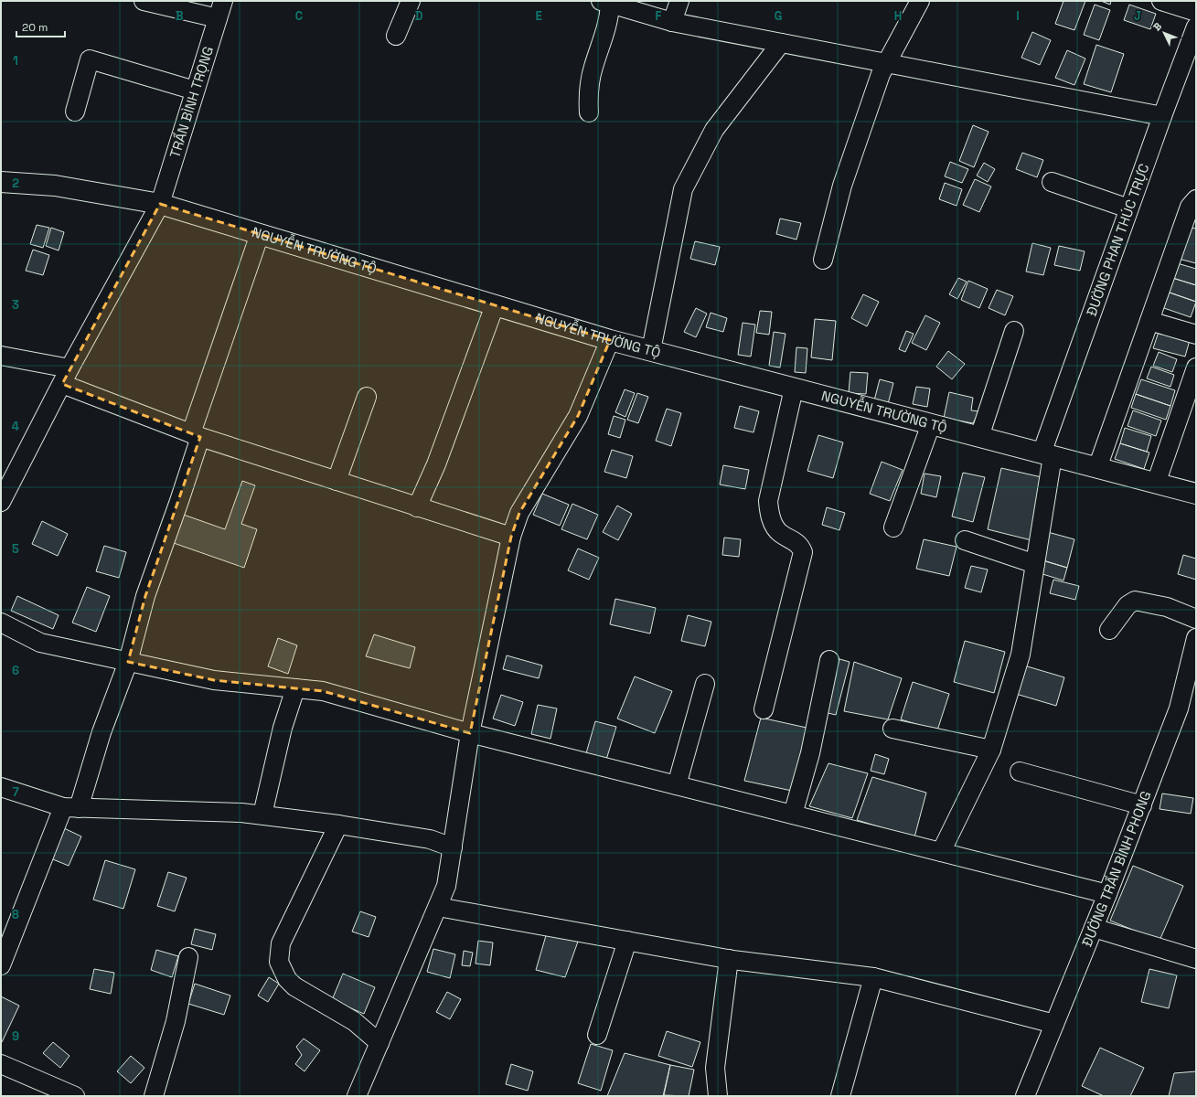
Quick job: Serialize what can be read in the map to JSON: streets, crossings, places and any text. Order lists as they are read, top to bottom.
{
  "streets": {
    "main road": ["NGUYỄN TRƯỜNG TỘ"],
    "street": ["TRẦN BÌNH TRỌNG", "ĐƯỜNG PHAN THÚC TRỰC", "ĐƯỜNG TRẦN BÌNH PHONG"]
  },
  "crossings": [
    ["TRẦN BÌNH TRỌNG", "NGUYỄN TRƯỜNG TỘ"],
    ["ĐƯỜNG PHAN THÚC TRỰC", "NGUYỄN TRƯỜNG TỘ"]
  ],
  "scale_bar": "20 m",
  "north": "top left",
  "grid": {
    "columns": [
      "B",
      "C",
      "D",
      "E",
      "F",
      "G",
      "H",
      "I",
      "J"
    ],
    "rows": [
      "1",
      "2",
      "3",
      "4",
      "5",
      "6",
      "7",
      "8",
      "9"
    ]
  }
}
